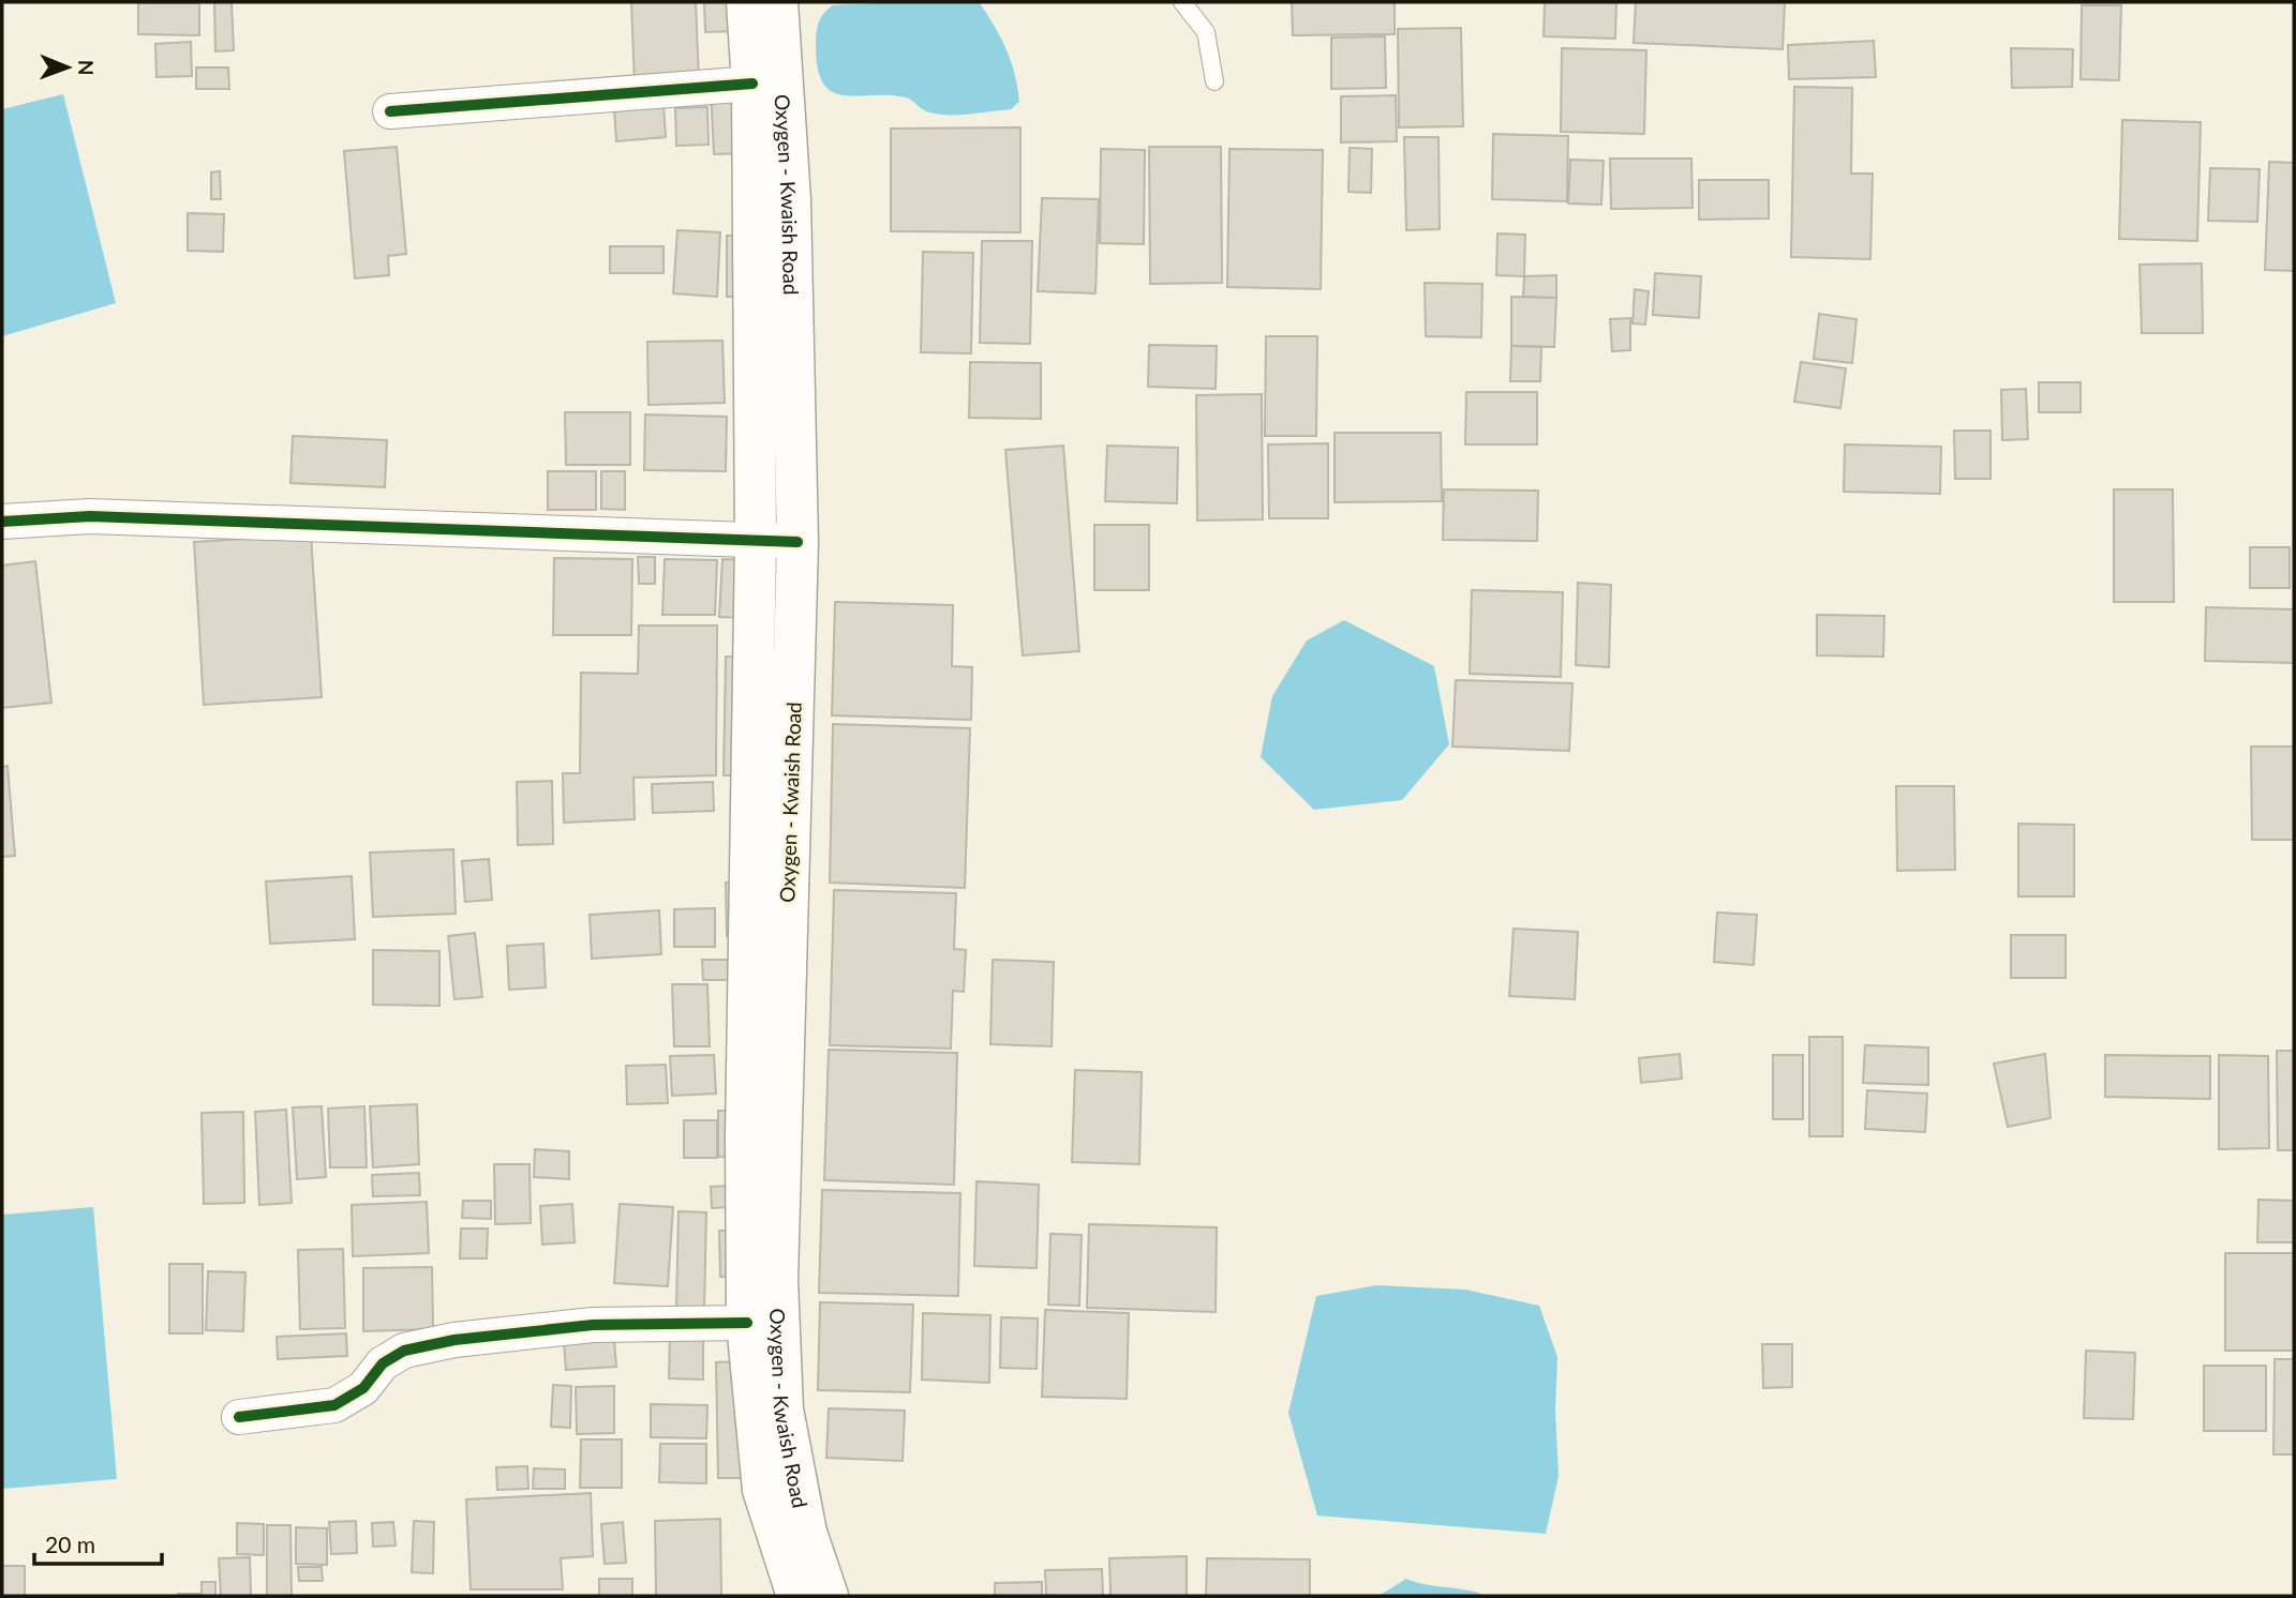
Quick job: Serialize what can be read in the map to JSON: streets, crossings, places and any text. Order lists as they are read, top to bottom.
{
  "streets": {
    "main road": ["Oxygen - Kwaish Road"]
  },
  "scale_bar": "20 m",
  "north": "right"
}
